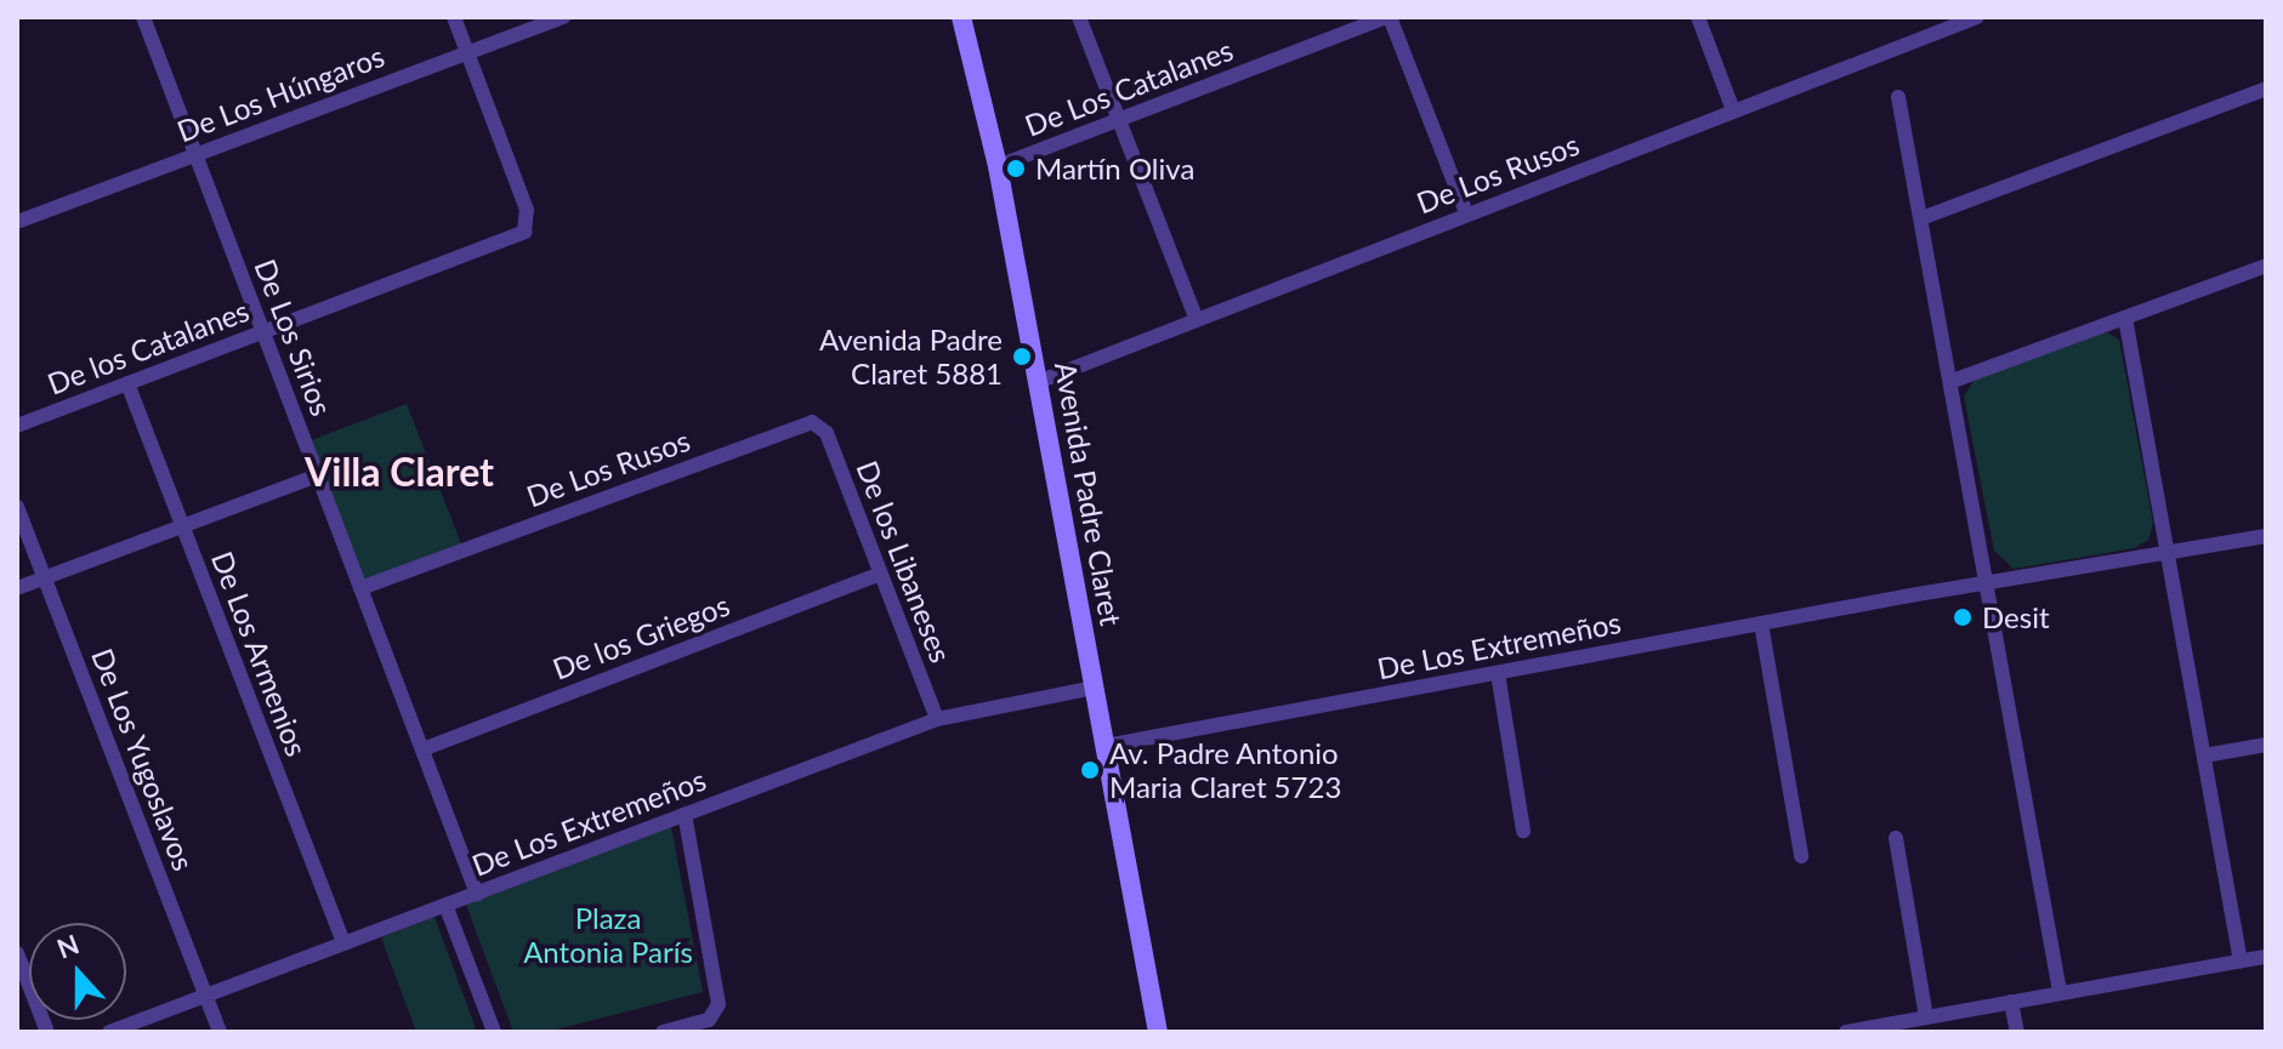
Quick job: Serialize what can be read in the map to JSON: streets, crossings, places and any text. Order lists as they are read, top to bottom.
{
  "streets": {
    "main road": ["Avenida Padre Claret"],
    "street": [
      "De Los Catalanes",
      "De Los Húngaros",
      "De Los Rusos",
      "De Los Sirios",
      "De los Catalanes",
      "De los Libaneses",
      "De los Griegos",
      "De Los Extremeños",
      "De Los Armenios",
      "De Los Yugoslavos"
    ]
  },
  "crossings": [
    ["De Los Catalanes", "Avenida Padre Claret"],
    ["De Los Húngaros", "De Los Sirios"],
    ["De Los Húngaros", "De los Catalanes"],
    ["De Los Rusos", "De Los Sirios"],
    ["De Los Rusos", "Avenida Padre Claret"],
    ["De Los Rusos", "De los Libaneses"],
    ["De Los Sirios", "De los Catalanes"],
    ["De Los Sirios", "De los Griegos"],
    ["De Los Sirios", "De Los Extremeños"],
    ["De los Catalanes", "De Los Armenios"],
    ["Avenida Padre Claret", "De Los Extremeños"],
    ["De los Libaneses", "De los Griegos"],
    ["De los Libaneses", "De Los Extremeños"],
    ["De Los Extremeños", "De Los Armenios"],
    ["De Los Extremeños", "De Los Yugoslavos"]
  ],
  "districts": ["Villa Claret"],
  "parks": ["Plaza Antonia París"],
  "places": [
    "Martín Oliva",
    "Avenida Padre Claret 5881",
    "Desit",
    "Av. Padre Antonio Maria Claret 5723"
  ],
  "north": "top"
}
